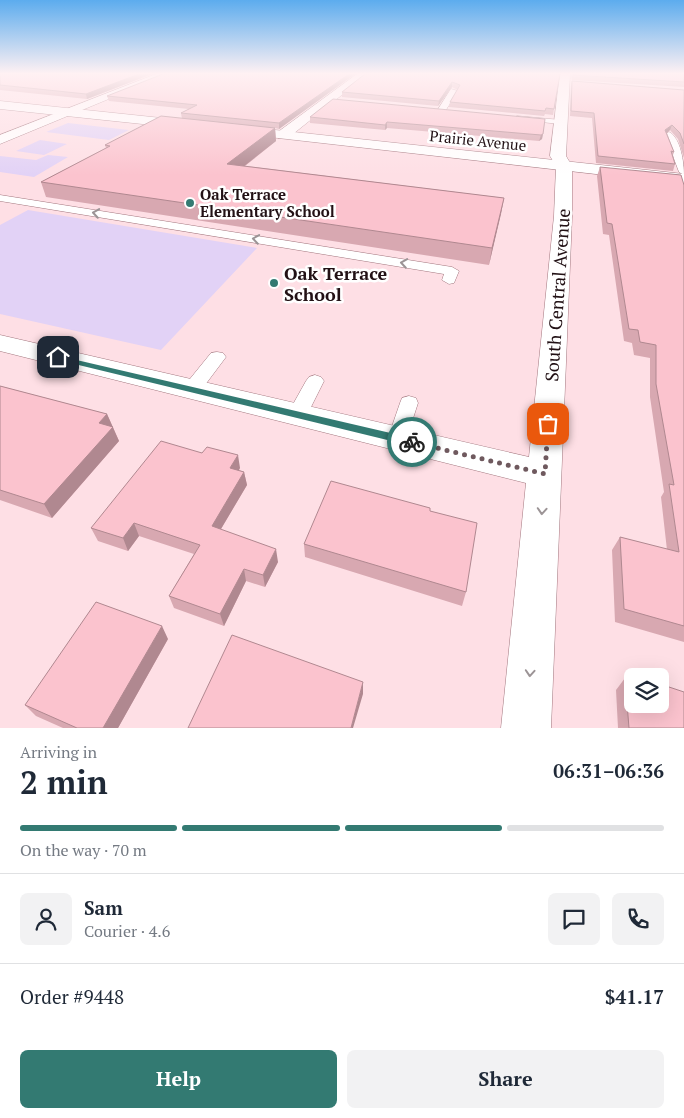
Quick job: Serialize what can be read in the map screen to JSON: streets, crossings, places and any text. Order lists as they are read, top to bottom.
{
  "streets": {
    "street": ["Prairie Avenue", "South Central Avenue"]
  },
  "crossings": [
    ["Prairie Avenue", "South Central Avenue"]
  ],
  "one_way": ["South Central Avenue"],
  "places": ["Oak Terrace Elementary School", "Oak Terrace School"],
  "page": {
    "heading": ["2 min", "Arriving in", "06:31–06:36"],
    "panel": [
      "Sam",
      "Courier · 4.6",
      "Order #9448",
      "$41.17"
    ],
    "bar": "On the way · 70 m",
    "buttons": ["Help", "Share"]
  }
}
